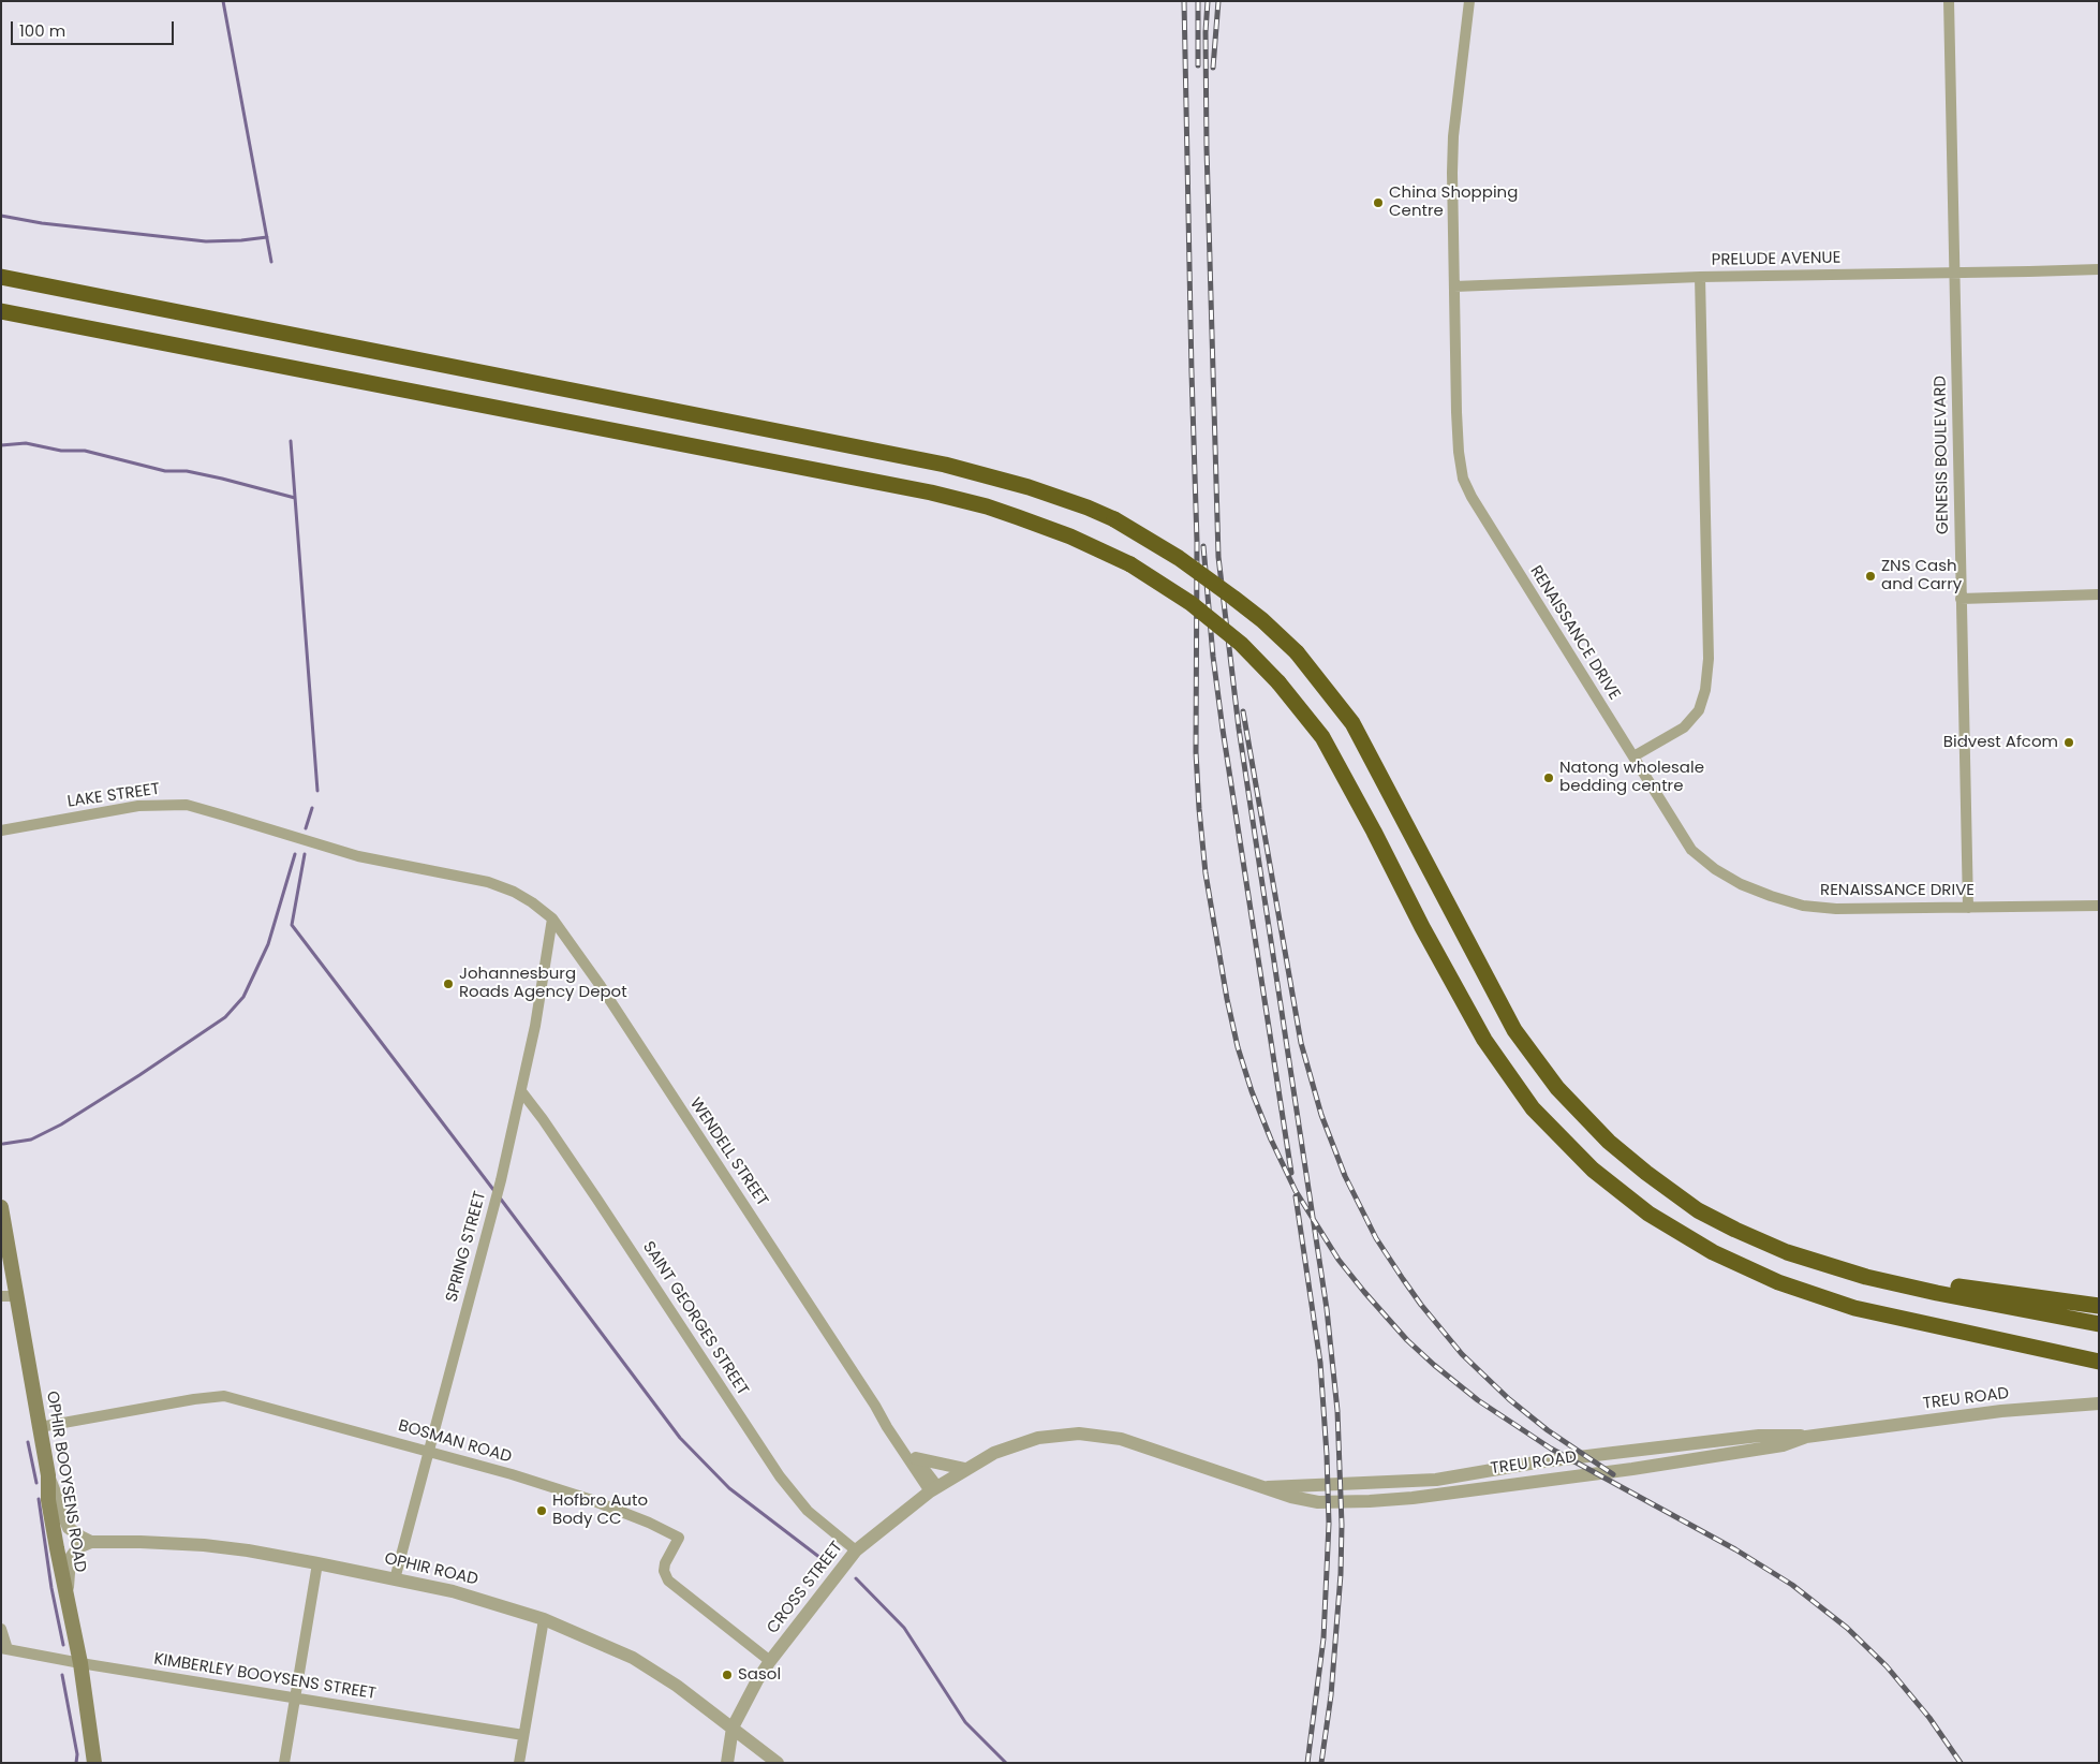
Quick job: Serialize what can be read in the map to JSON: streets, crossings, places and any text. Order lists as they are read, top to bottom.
{
  "streets": {
    "main road": ["OPHIR BOOYSENS ROAD"],
    "street": [
      "PRELUDE AVENUE",
      "GENESIS BOULEVARD",
      "RENAISSANCE DRIVE",
      "LAKE STREET",
      "WENDELL STREET",
      "SPRING STREET",
      "SAINT GEORGES STREET",
      "TREU ROAD",
      "BOSMAN ROAD",
      "OPHIR ROAD",
      "CROSS STREET",
      "KIMBERLEY BOOYSENS STREET"
    ]
  },
  "crossings": [
    ["PRELUDE AVENUE", "GENESIS BOULEVARD"],
    ["PRELUDE AVENUE", "RENAISSANCE DRIVE"],
    ["GENESIS BOULEVARD", "RENAISSANCE DRIVE"],
    ["LAKE STREET", "WENDELL STREET"],
    ["LAKE STREET", "SPRING STREET"],
    ["WENDELL STREET", "SPRING STREET"],
    ["WENDELL STREET", "TREU ROAD"],
    ["WENDELL STREET", "CROSS STREET"],
    ["SPRING STREET", "SAINT GEORGES STREET"],
    ["SPRING STREET", "BOSMAN ROAD"],
    ["SPRING STREET", "OPHIR ROAD"],
    ["SAINT GEORGES STREET", "CROSS STREET"],
    ["TREU ROAD", "CROSS STREET"],
    ["BOSMAN ROAD", "OPHIR BOOYSENS ROAD"],
    ["BOSMAN ROAD", "CROSS STREET"],
    ["OPHIR BOOYSENS ROAD", "KIMBERLEY BOOYSENS STREET"],
    ["OPHIR ROAD", "CROSS STREET"]
  ],
  "places": [
    "China Shopping Centre",
    "ZNS Cash and Carry",
    "Bidvest Afcom",
    "Natong wholesale bedding centre",
    "Johannesburg Roads Agency Depot",
    "Hofbro Auto Body CC",
    "Sasol"
  ],
  "scale_bar": "100 m"
}
